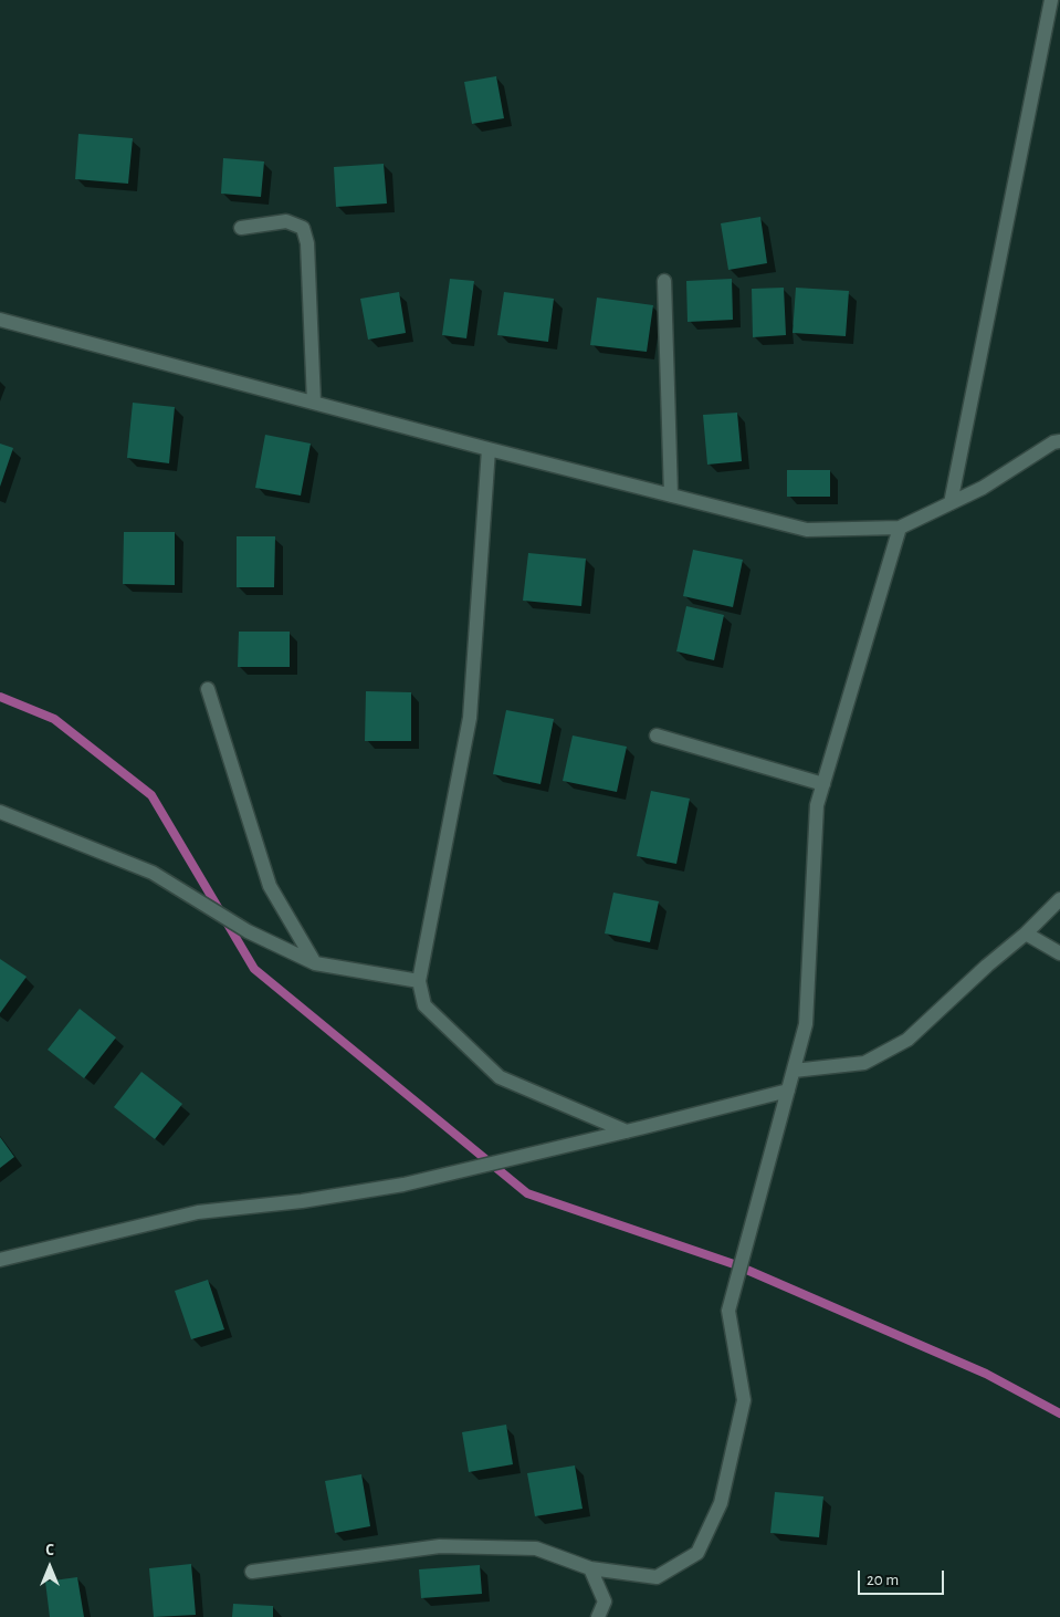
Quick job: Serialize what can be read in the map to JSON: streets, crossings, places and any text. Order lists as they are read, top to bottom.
{
  "scale_bar": "20 m",
  "north": "top"
}
